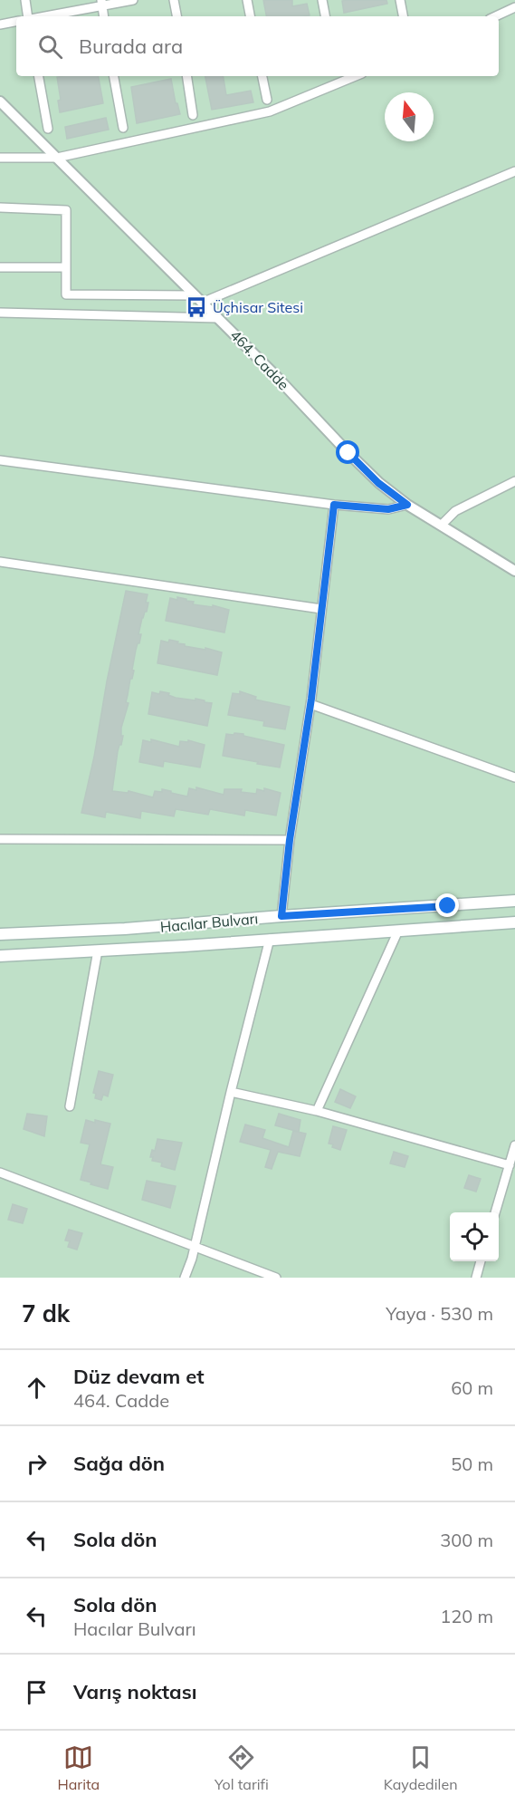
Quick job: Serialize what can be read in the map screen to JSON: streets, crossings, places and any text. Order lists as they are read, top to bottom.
{
  "streets": {
    "main road": ["Hacılar Bulvarı"],
    "street": ["464. Cadde"]
  },
  "places": {
    "bus stop": ["Üçhisar Sitesi"]
  },
  "north": "top",
  "page": {
    "search": "Burada ara",
    "heading": ["7 dk", "Yaya · 530 m"],
    "list": [
      ["Düz devam et", "464. Cadde", "60 m"],
      ["Sağa dön", "50 m"],
      ["Sola dön", "300 m"],
      ["Sola dön", "Hacılar Bulvarı", "120 m"],
      "Varış noktası"
    ],
    "nav": ["Harita", "Yol tarifi", "Kaydedilen"]
  }
}
